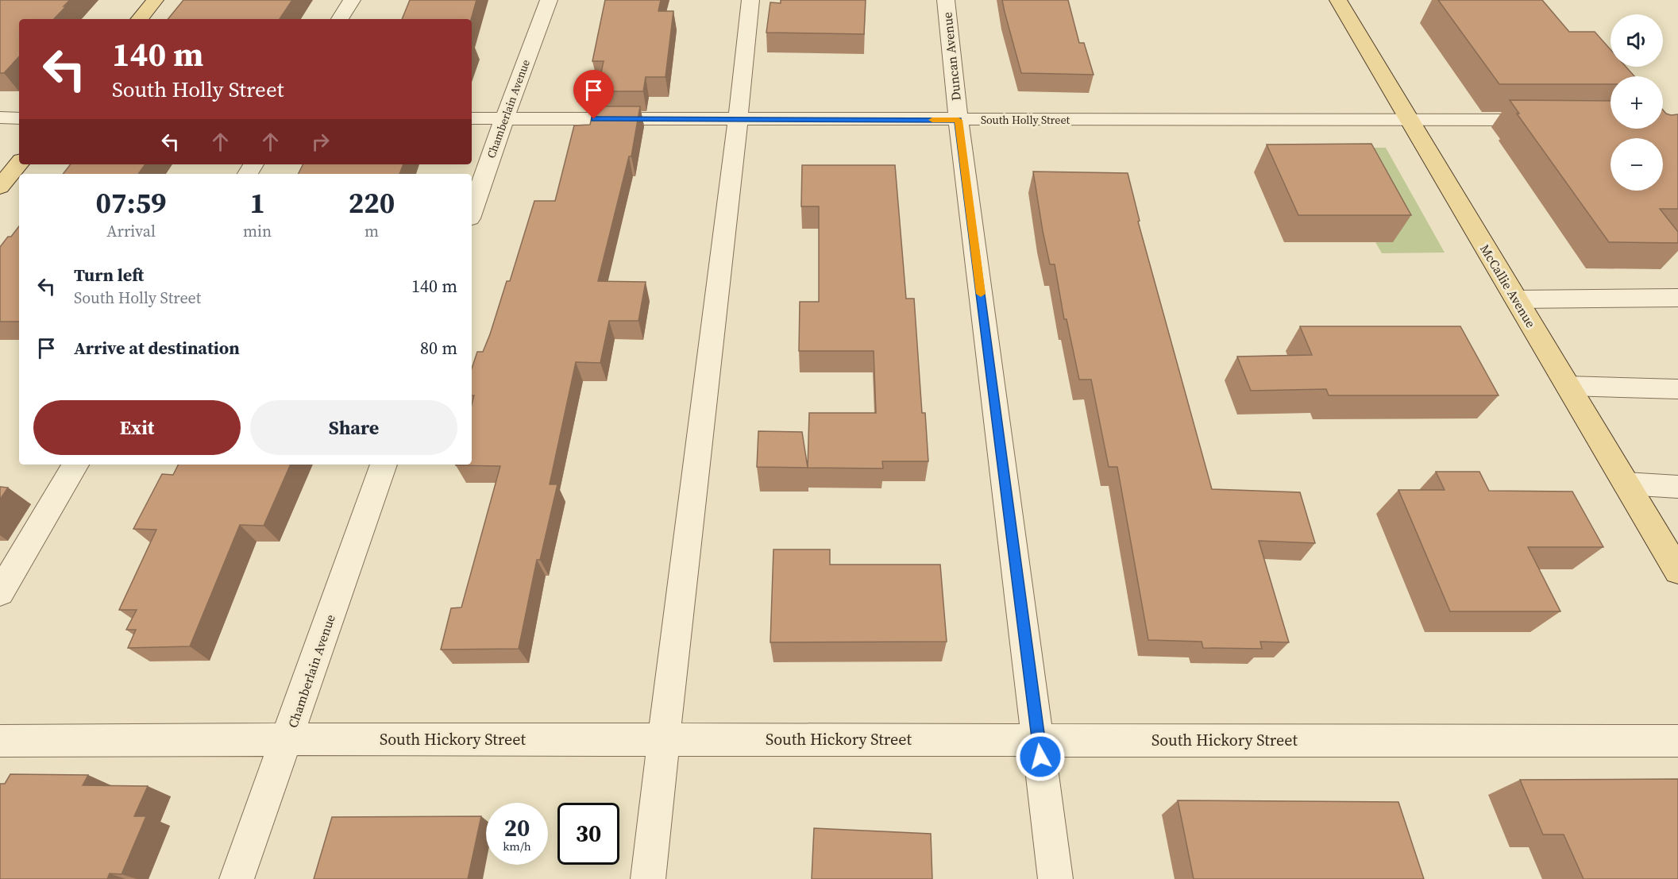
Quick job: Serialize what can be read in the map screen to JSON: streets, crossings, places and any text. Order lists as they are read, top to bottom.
{
  "streets": {
    "main road": ["McCallie Avenue"],
    "street": [
      "Duncan Avenue",
      "Chamberlain Avenue",
      "South Holly Street",
      "South Hickory Street"
    ]
  },
  "crossings": [
    ["Duncan Avenue", "South Holly Street"],
    ["Duncan Avenue", "South Hickory Street"],
    ["Chamberlain Avenue", "South Holly Street"],
    ["Chamberlain Avenue", "South Hickory Street"],
    ["South Holly Street", "McCallie Avenue"]
  ],
  "page": {
    "map_buttons": ["+", "−"],
    "turn": ["140 m", "South Holly Street"],
    "eta": [
      "07:59",
      "Arrival",
      "1",
      "min",
      "220",
      "m"
    ],
    "list": [
      {
        "name": "Turn left",
        "note": "South Holly Street",
        "value": "140 m"
      },
      {
        "name": "Arrive at destination",
        "value": "80 m"
      }
    ],
    "buttons": ["Exit", "Share"],
    "speed": "20 km/h",
    "limit": "30"
  }
}
